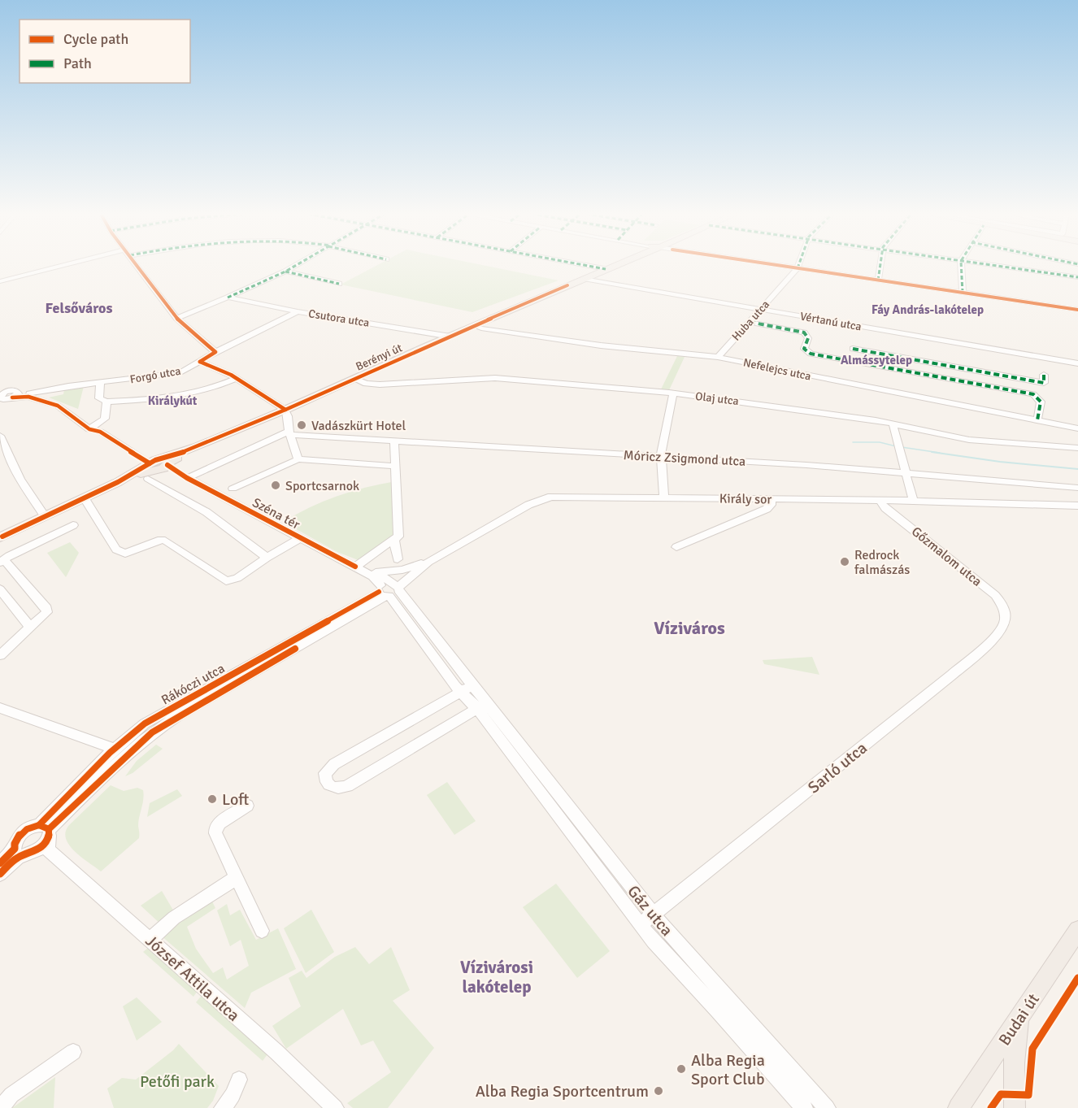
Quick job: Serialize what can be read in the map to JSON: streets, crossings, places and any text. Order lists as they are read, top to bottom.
{
  "streets": {
    "main road": ["Berényi út", "Budai út"],
    "street": [
      "Csutora utca",
      "Huba utca",
      "Vértanú utca",
      "Nefelejcs utca",
      "Forgó utca",
      "Olaj utca",
      "Móricz Zsigmond utca",
      "Király sor",
      "Széna tér",
      "Gőzmalom utca",
      "Rákóczi utca",
      "Sarló utca",
      "Gáz utca",
      "József Attila utca"
    ]
  },
  "crossings": [
    ["Csutora utca", "Berényi út"],
    ["Csutora utca", "Forgó utca"],
    ["Huba utca", "Vértanú utca"],
    ["Huba utca", "Nefelejcs utca"],
    ["Vértanú utca", "Berényi út"],
    ["Berényi út", "Nefelejcs utca"],
    ["Berényi út", "Olaj utca"],
    ["Berényi út", "Széna tér"],
    ["Móricz Zsigmond utca", "Széna tér"],
    ["Király sor", "Széna tér"],
    ["Király sor", "Gőzmalom utca"],
    ["Király sor", "Rákóczi utca"],
    ["Király sor", "Gáz utca"],
    ["Széna tér", "Rákóczi utca"],
    ["Széna tér", "Gáz utca"],
    ["Gőzmalom utca", "Sarló utca"],
    ["Rákóczi utca", "Gáz utca"],
    ["Rákóczi utca", "József Attila utca"],
    ["Sarló utca", "Gáz utca"]
  ],
  "districts": [
    "Felsőváros",
    "Fáy András-lakótelep",
    "Almássytelep",
    "Királykút",
    "Víziváros",
    "Vízivárosi lakótelep"
  ],
  "parks": ["Petőfi park"],
  "places": [
    "Vadászkürt Hotel",
    "Sportcsarnok",
    "Redrock falmászás",
    "Loft",
    "Alba Regia Sport Club",
    "Alba Regia Sportcentrum"
  ],
  "legend": ["Cycle path", "Path"]
}
